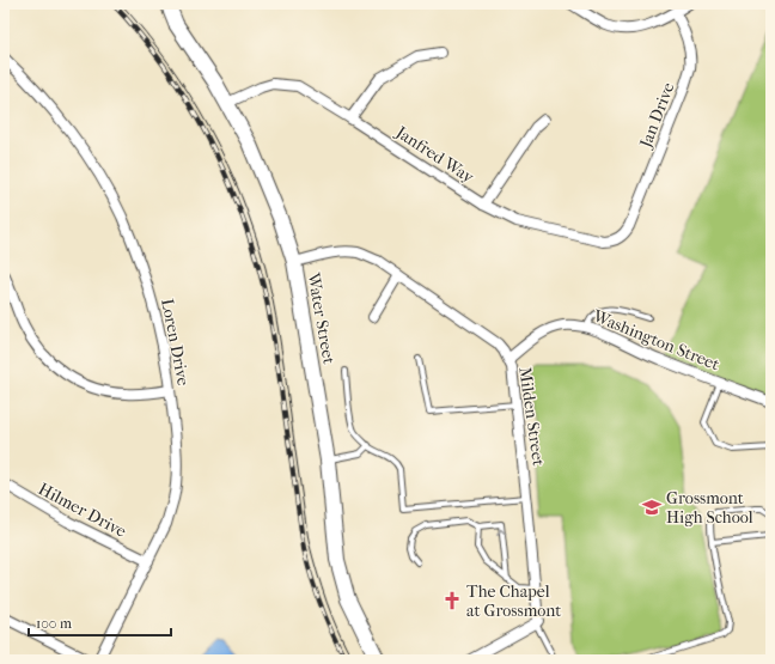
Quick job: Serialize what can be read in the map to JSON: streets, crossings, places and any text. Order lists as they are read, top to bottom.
{
  "streets": {
    "street": [
      "Jan Drive",
      "Janfred Way",
      "Water Street",
      "Washington Street",
      "Loren Drive",
      "Milden Street",
      "Hilmer Drive"
    ]
  },
  "crossings": [
    ["Jan Drive", "Janfred Way"],
    ["Janfred Way", "Water Street"],
    ["Water Street", "Milden Street"],
    ["Washington Street", "Milden Street"],
    ["Loren Drive", "Hilmer Drive"]
  ],
  "places": {
    "school or university": ["Grossmont High School"],
    "church": ["The Chapel at Grossmont"]
  },
  "scale_bar": "100 m"
}
